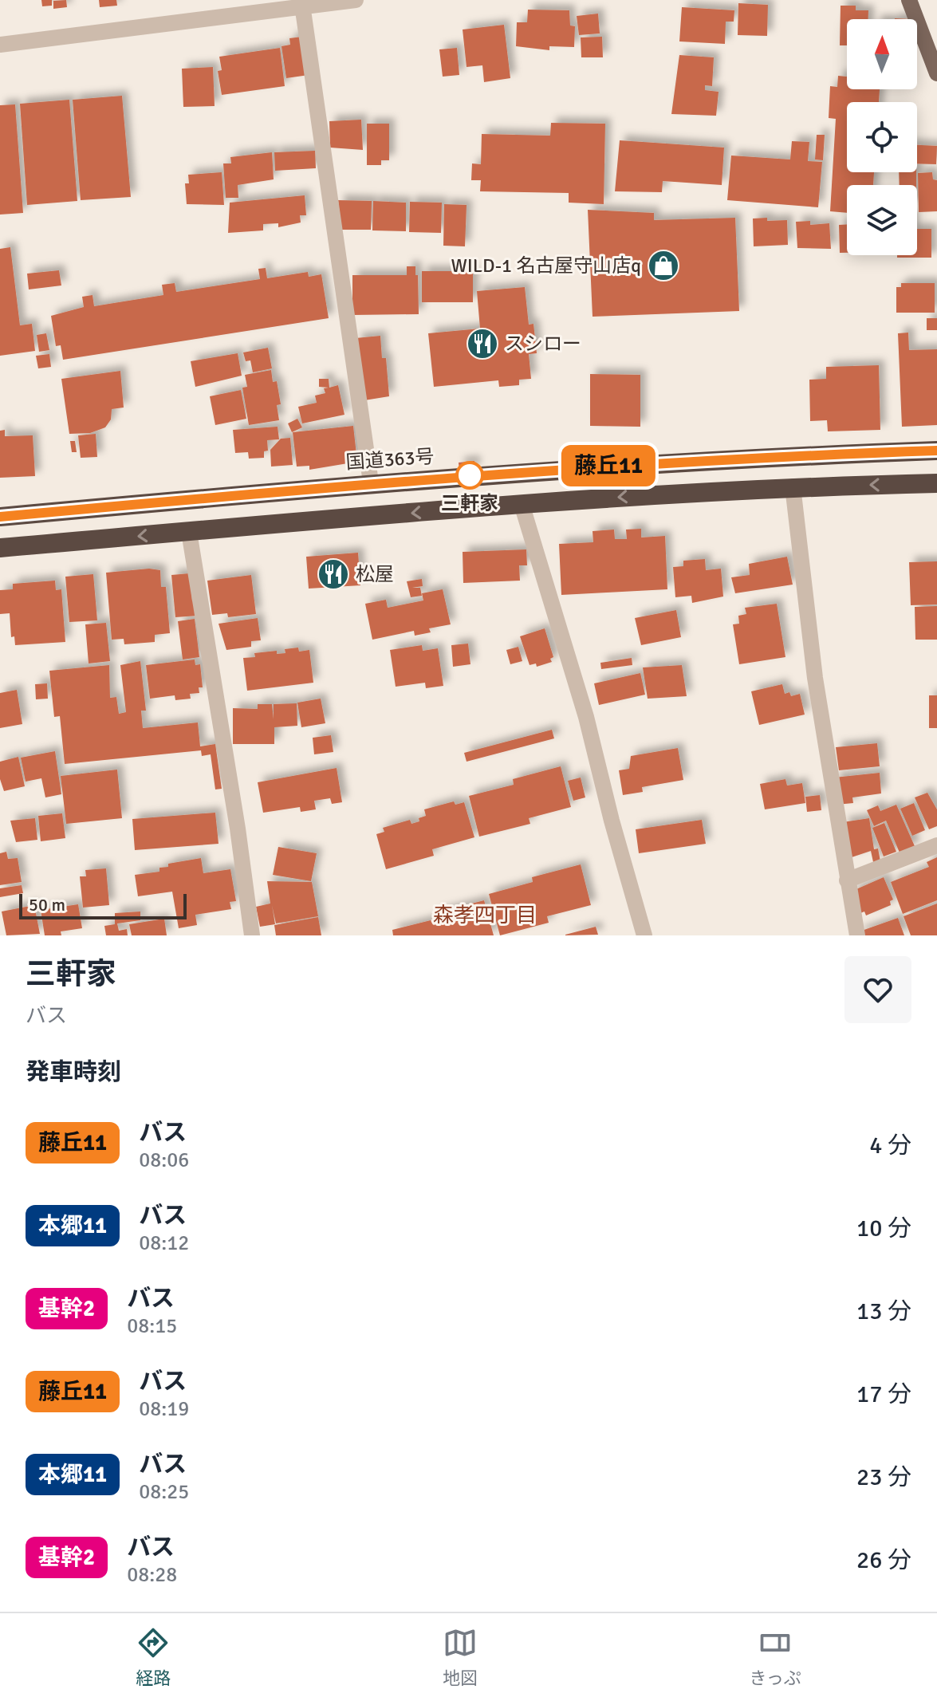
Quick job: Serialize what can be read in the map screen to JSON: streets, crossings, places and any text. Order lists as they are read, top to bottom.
{
  "streets": {
    "highway": ["国道363号"]
  },
  "districts": ["森孝四丁目"],
  "places": {
    "shop": ["WILD-1 名古屋守山店q"],
    "restaurant": ["スシロー", "松屋"],
    "other": ["三軒家"]
  },
  "lines": ["bus line 藤丘11"],
  "scale_bar": "50 m",
  "north": "top",
  "page": {
    "on_map": "藤丘11",
    "scale": "50 m",
    "heading": [
      ["三軒家", "バス"],
      "発車時刻"
    ],
    "list": [
      {
        "mark": "藤丘11",
        "name": "バス",
        "note": "08:06",
        "value": "4 分"
      },
      {
        "mark": "本郷11",
        "name": "バス",
        "note": "08:12",
        "value": "10 分"
      },
      {
        "mark": "基幹2",
        "name": "バス",
        "note": "08:15",
        "value": "13 分"
      },
      {
        "mark": "藤丘11",
        "name": "バス",
        "note": "08:19",
        "value": "17 分"
      },
      {
        "mark": "本郷11",
        "name": "バス",
        "note": "08:25",
        "value": "23 分"
      },
      {
        "mark": "基幹2",
        "name": "バス",
        "note": "08:28",
        "value": "26 分"
      }
    ],
    "tabs": ["経路", "地図", "きっぷ"]
  }
}
